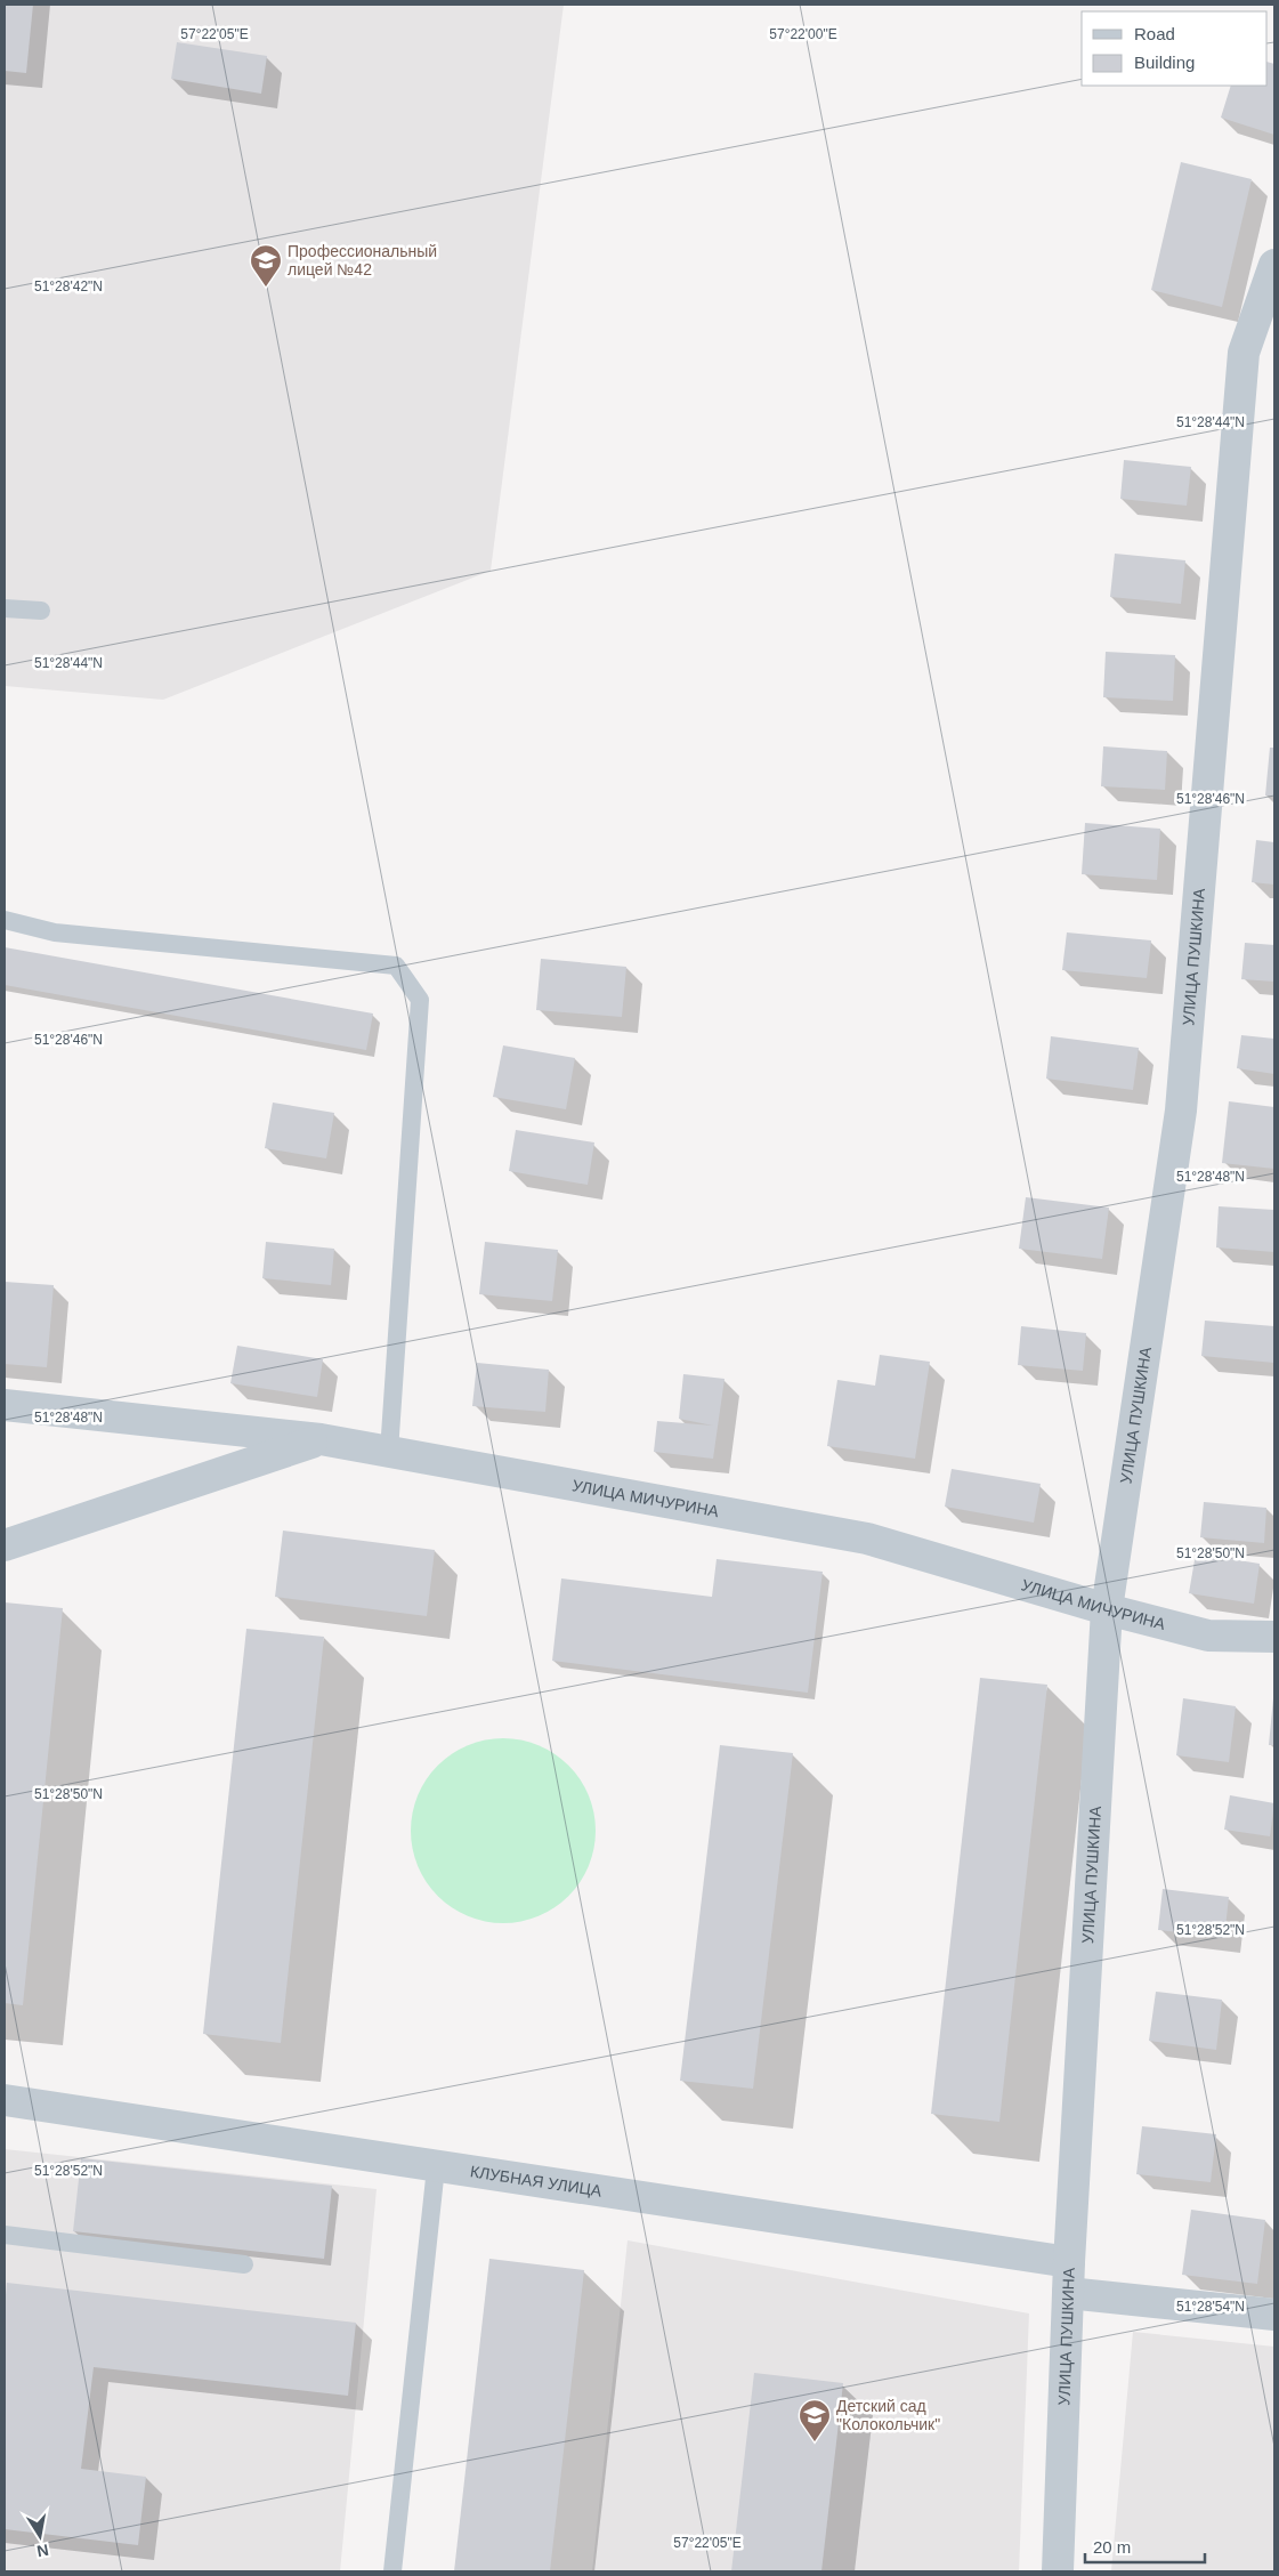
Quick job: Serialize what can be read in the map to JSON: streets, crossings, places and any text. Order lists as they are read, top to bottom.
{
  "streets": {
    "street": ["УЛИЦА ПУШКИНА", "УЛИЦА МИЧУРИНА", "КЛУБНАЯ УЛИЦА"]
  },
  "crossings": [
    ["УЛИЦА ПУШКИНА", "УЛИЦА МИЧУРИНА"],
    ["УЛИЦА ПУШКИНА", "КЛУБНАЯ УЛИЦА"]
  ],
  "places": {
    "school or university": ["Профессиональный лицей №42", "Детский сад \"Колокольчик\""]
  },
  "legend": ["Road", "Building"],
  "scale_bar": "20 m",
  "north": "bottom",
  "coordinates": [
    "57°22'05\"E",
    "57°22'00\"E",
    "51°28'42\"N",
    "51°28'44\"N",
    "51°28'46\"N",
    "51°28'48\"N",
    "51°28'50\"N",
    "51°28'52\"N",
    "51°28'54\"N"
  ]
}
